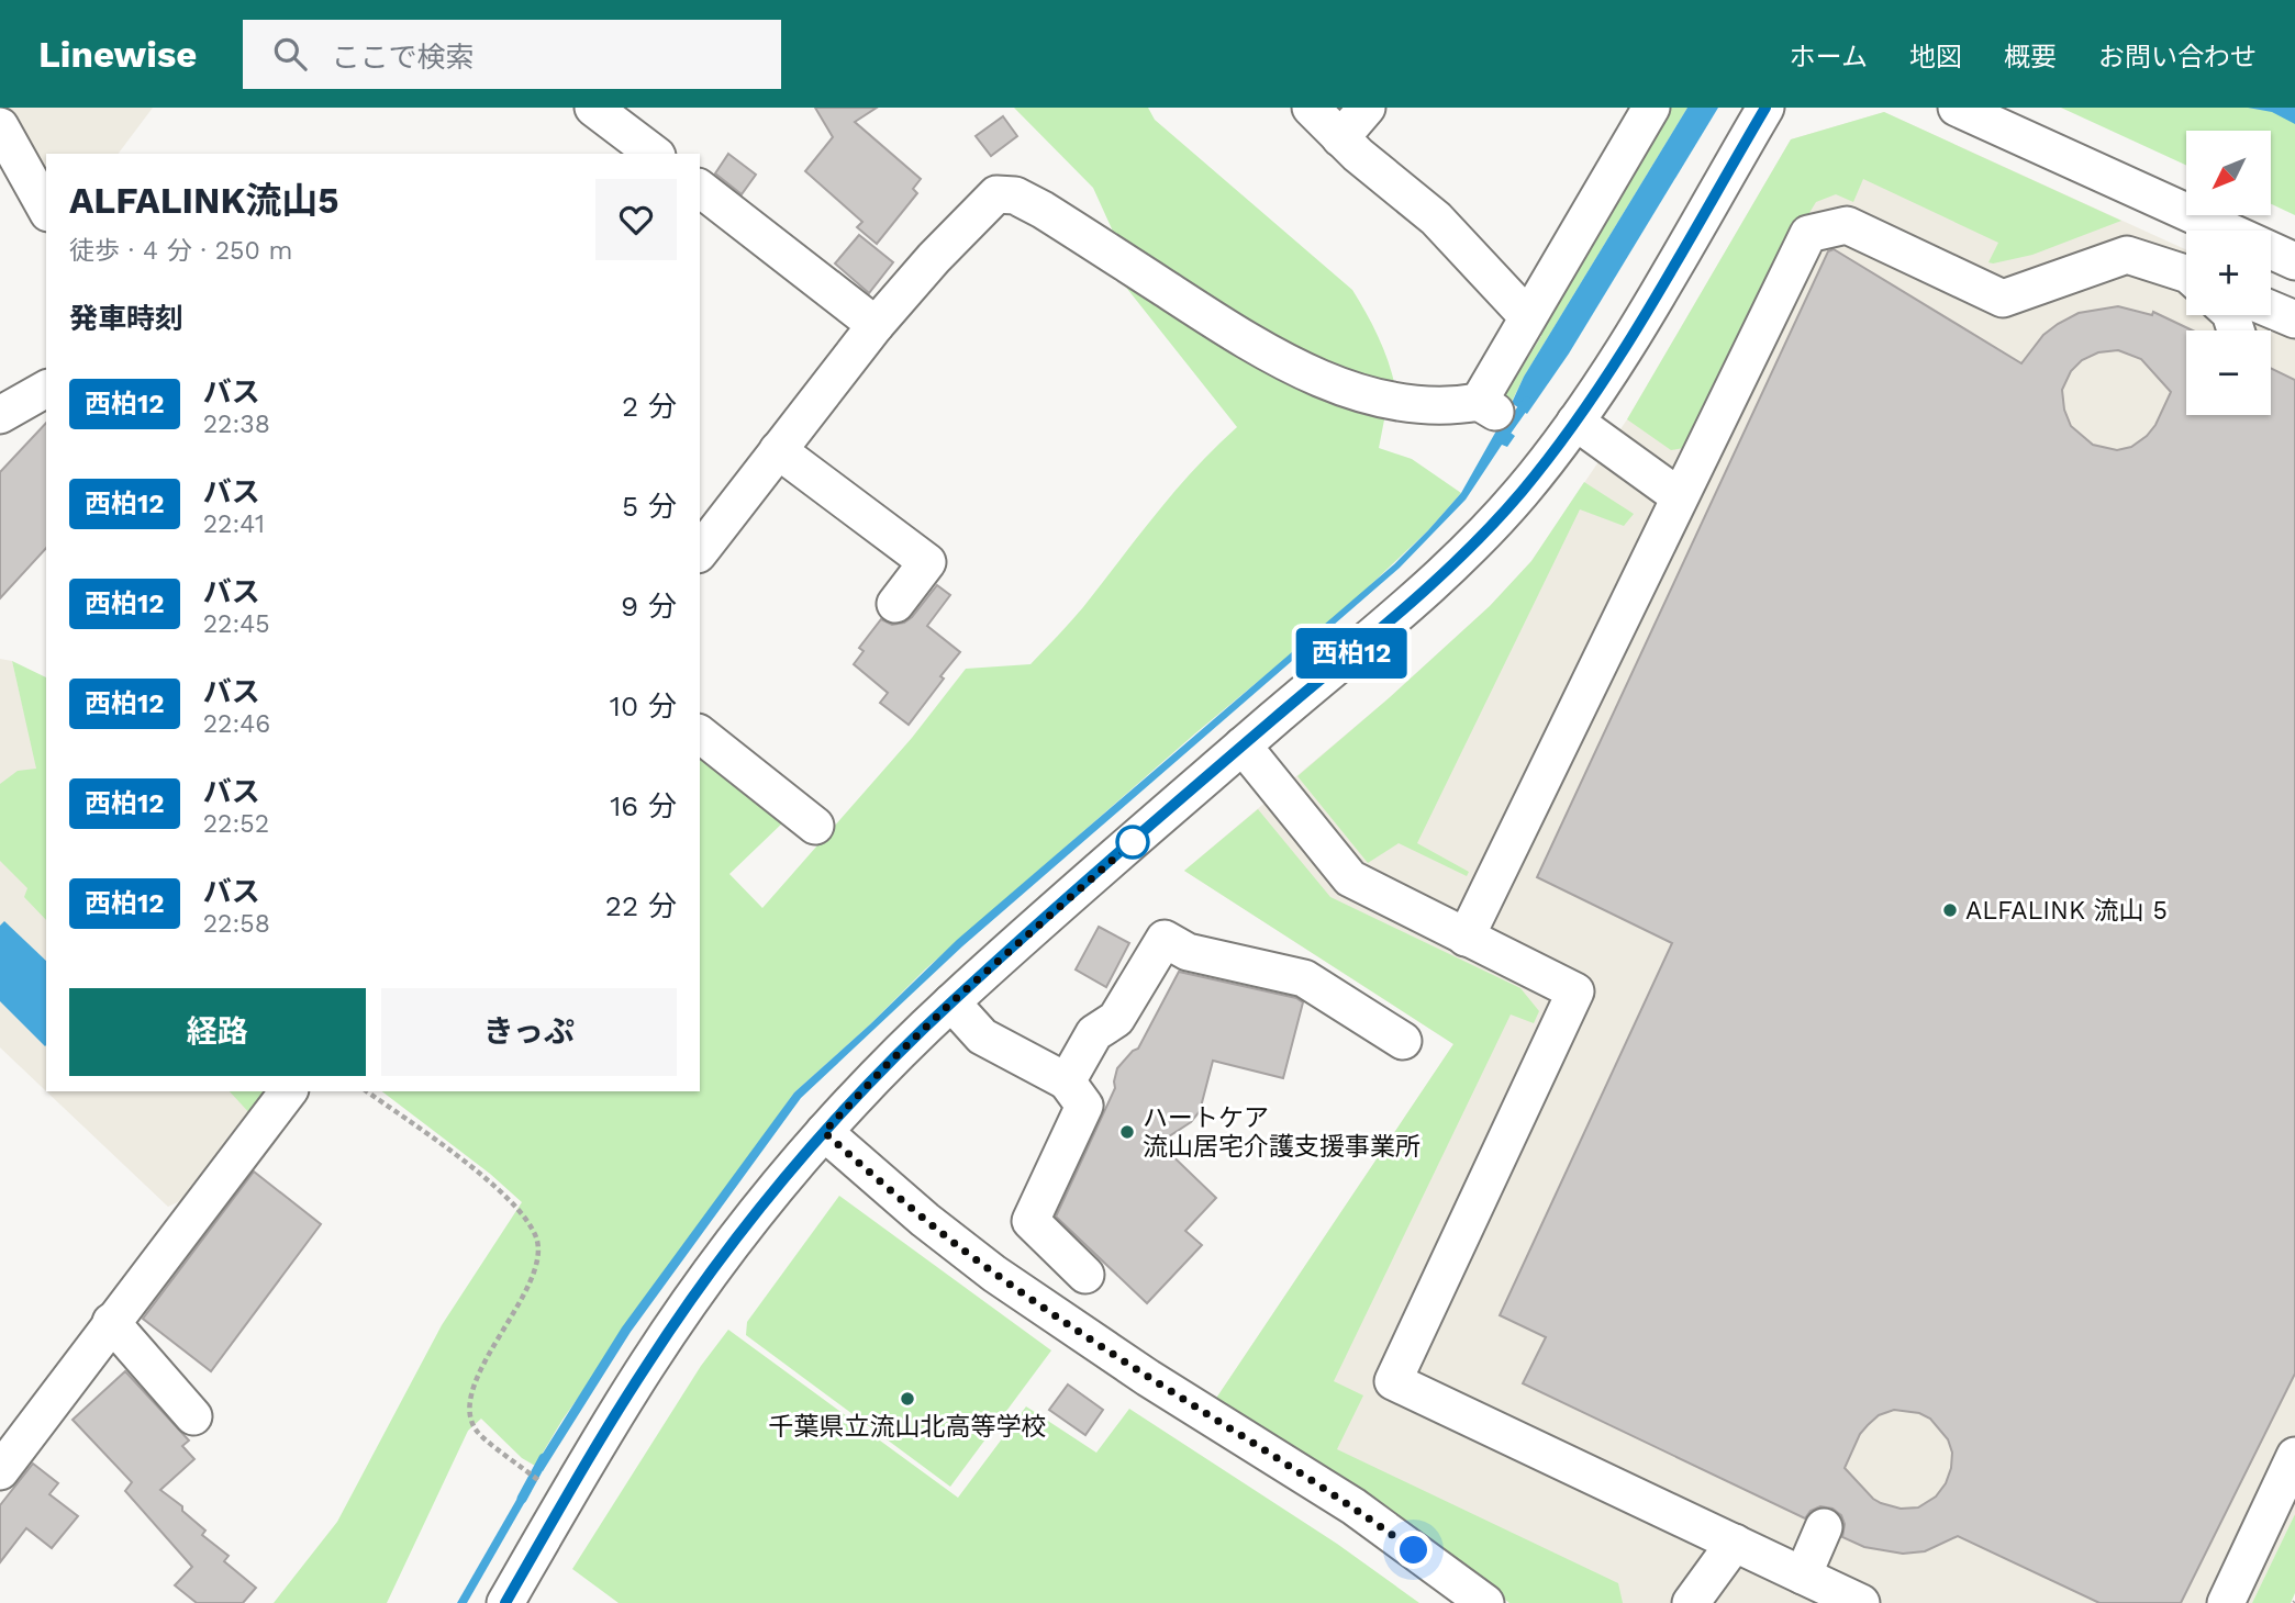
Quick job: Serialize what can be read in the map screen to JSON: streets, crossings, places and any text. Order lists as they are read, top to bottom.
{
  "places": ["ALFALINK 流山 5", "ハートケア 流山居宅介護支援事業所", "千葉県立流山北高等学校"],
  "lines": ["bus line 西柏12"],
  "north": "bottom left",
  "page": {
    "header": "Linewise",
    "search": "ここで検索",
    "nav": [
      "ホーム",
      "地図",
      "概要",
      "お問い合わせ"
    ],
    "on_map": "西柏12",
    "map_buttons": ["+", "−"],
    "heading": [
      ["ALFALINK流山5", "徒歩 · 4 分 · 250 m"],
      "発車時刻"
    ],
    "list": [
      {
        "mark": "西柏12",
        "name": "バス",
        "note": "22:38",
        "value": "2 分"
      },
      {
        "mark": "西柏12",
        "name": "バス",
        "note": "22:41",
        "value": "5 分"
      },
      {
        "mark": "西柏12",
        "name": "バス",
        "note": "22:45",
        "value": "9 分"
      },
      {
        "mark": "西柏12",
        "name": "バス",
        "note": "22:46",
        "value": "10 分"
      },
      {
        "mark": "西柏12",
        "name": "バス",
        "note": "22:52",
        "value": "16 分"
      },
      {
        "mark": "西柏12",
        "name": "バス",
        "note": "22:58",
        "value": "22 分"
      }
    ],
    "buttons": ["経路", "きっぷ"]
  }
}
